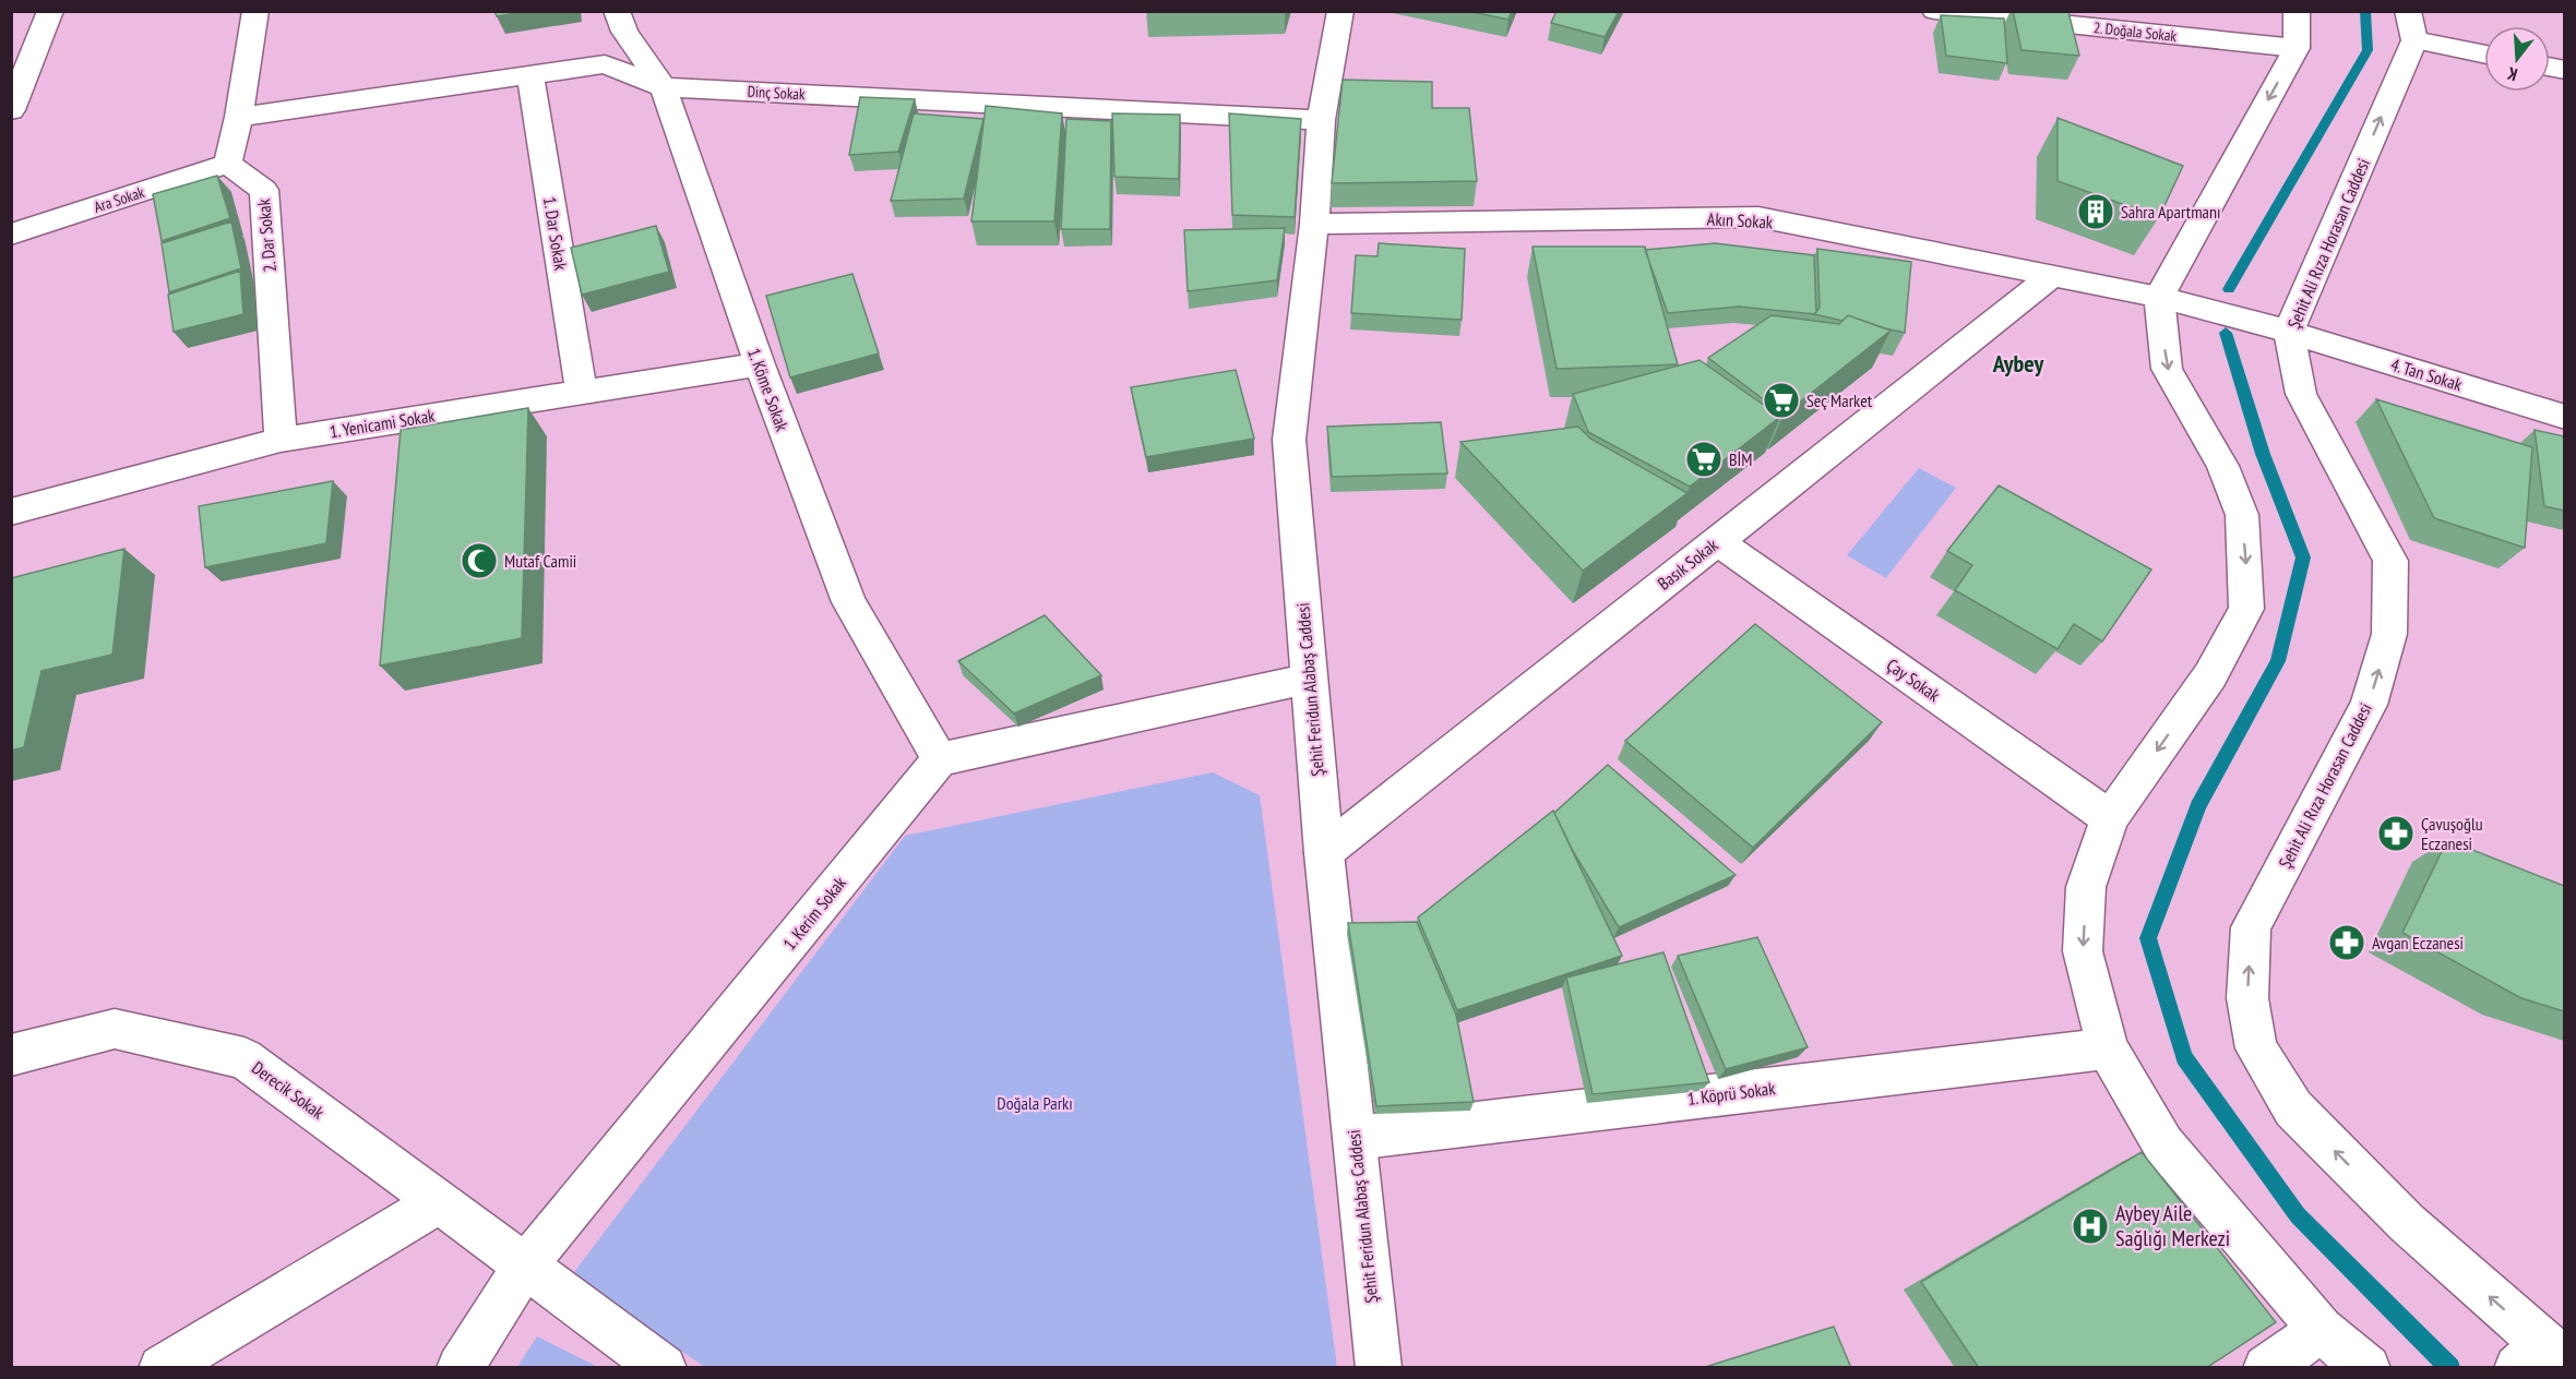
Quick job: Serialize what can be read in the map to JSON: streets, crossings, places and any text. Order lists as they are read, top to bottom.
{
  "streets": {
    "street": [
      "2. Doğala Sokak",
      "Dinç Sokak",
      "Ara Sokak",
      "Akın Sokak",
      "1. Dar Sokak",
      "2. Dar Sokak",
      "Şehit Ali Rıza Horasan Caddesi",
      "4. Tan Sokak",
      "1. Köme Sokak",
      "1. Yenicami Sokak",
      "Basık Sokak",
      "Çay Sokak",
      "Şehit Feridun Alabaş Caddesi",
      "1. Kerim Sokak",
      "Derecik Sokak",
      "1. Köprü Sokak"
    ]
  },
  "crossings": [
    ["Dinç Sokak", "1. Dar Sokak"],
    ["Dinç Sokak", "1. Köme Sokak"],
    ["Dinç Sokak", "Şehit Feridun Alabaş Caddesi"],
    ["Ara Sokak", "2. Dar Sokak"],
    ["Akın Sokak", "4. Tan Sokak"],
    ["Akın Sokak", "Basık Sokak"],
    ["Akın Sokak", "Şehit Feridun Alabaş Caddesi"],
    ["1. Dar Sokak", "1. Yenicami Sokak"],
    ["2. Dar Sokak", "1. Yenicami Sokak"],
    ["Şehit Ali Rıza Horasan Caddesi", "4. Tan Sokak"],
    ["1. Köme Sokak", "1. Yenicami Sokak"],
    ["1. Köme Sokak", "1. Kerim Sokak"],
    ["Basık Sokak", "Çay Sokak"],
    ["Basık Sokak", "Şehit Feridun Alabaş Caddesi"],
    ["Şehit Feridun Alabaş Caddesi", "1. Köprü Sokak"],
    ["1. Kerim Sokak", "Derecik Sokak"]
  ],
  "one_way": ["Şehit Ali Rıza Horasan Caddesi"],
  "districts": ["Aybey"],
  "parks": ["Doğala Parkı"],
  "places": {
    "building": ["Sahra Apartmanı"],
    "supermarket": ["Seç Market", "BİM"],
    "mosque": ["Mutaf Camii"],
    "pharmacy": ["Çavuşoğlu Eczanesi", "Avgan Eczanesi"],
    "hospital": ["Aybey Aile Sağlığı Merkezi"]
  },
  "north": "bottom"
}
